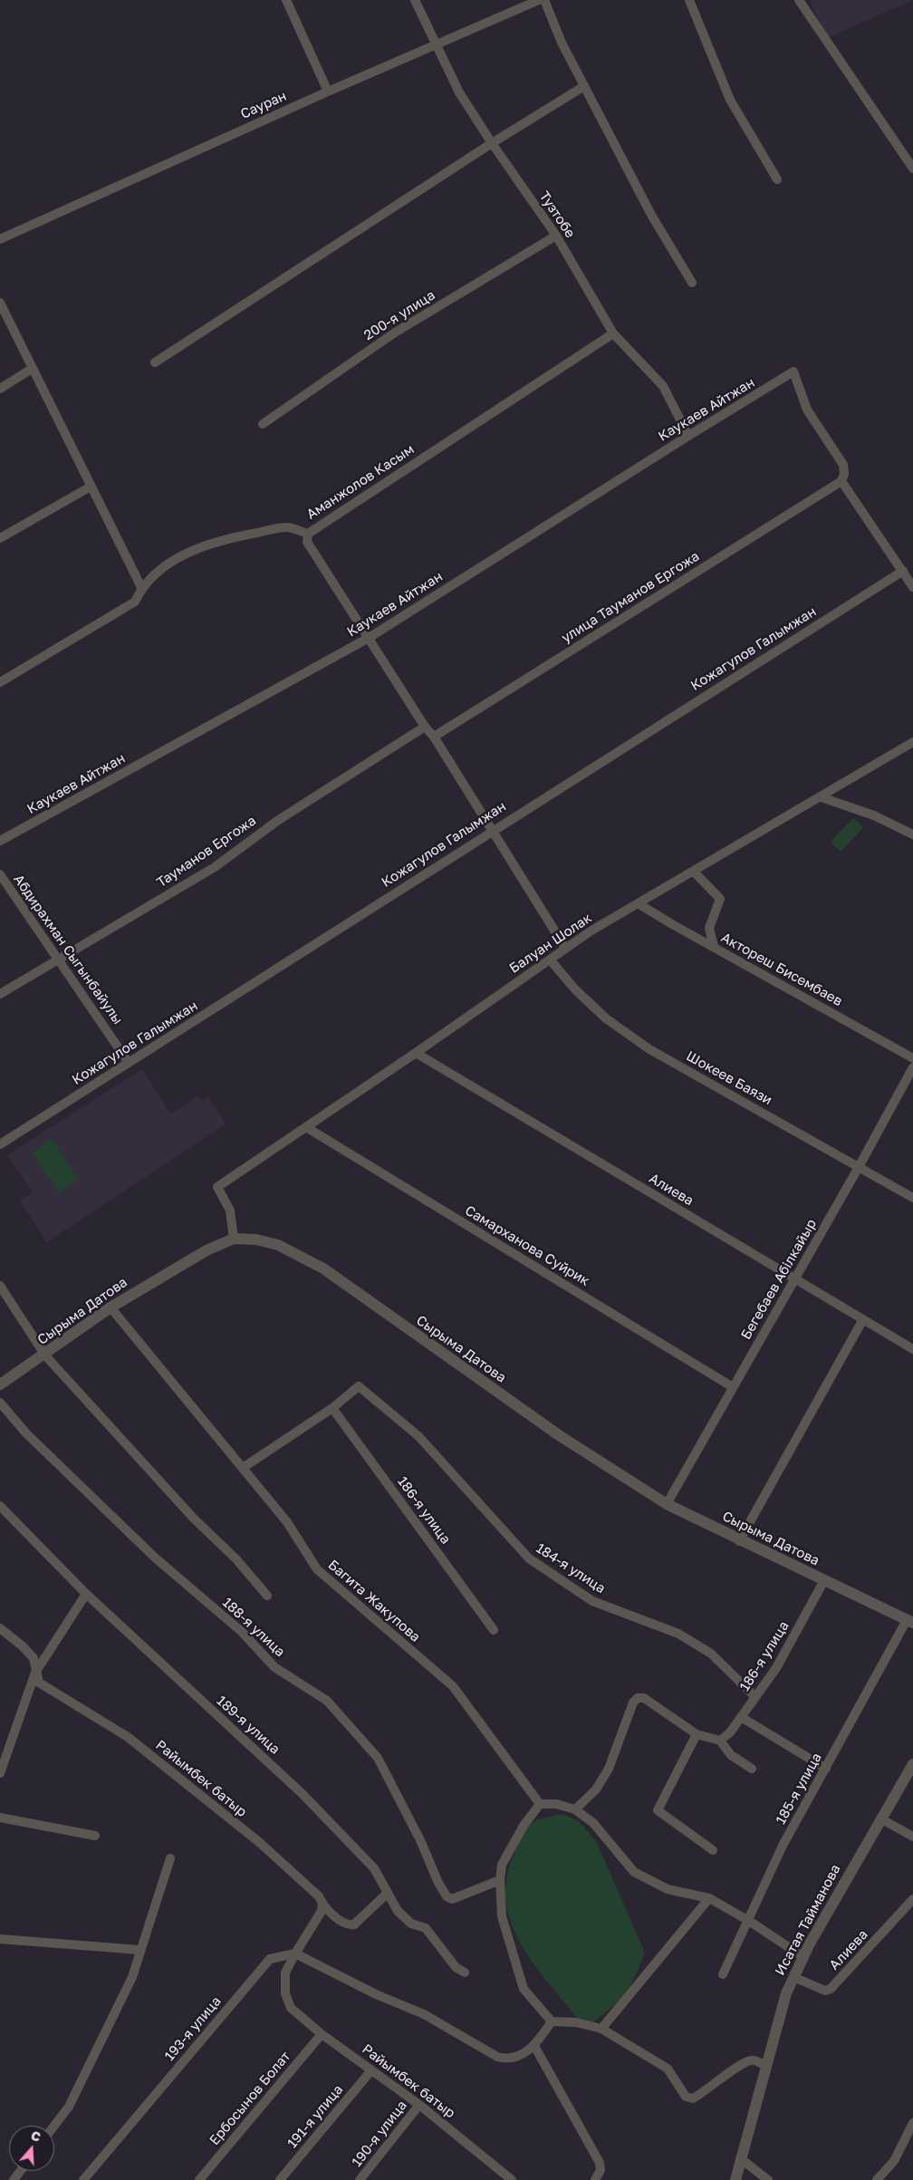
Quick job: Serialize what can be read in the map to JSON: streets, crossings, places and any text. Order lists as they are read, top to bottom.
{
  "streets": {
    "street": [
      "Сауран",
      "Тузтобе",
      "200-я улица",
      "Каукаев Айтжан",
      "Аманжолов Касым",
      "улица Тауманов Ергожа",
      "Кожагулов Галымжан",
      "Тауманов Ергожа",
      "Балуан Шолак",
      "Абдирахман Сыгынбайулы",
      "Актореш Бисембаев",
      "Шокеев Баязи",
      "Алиева",
      "Самарханова Суйрик",
      "Бегебаев Абілкайыр",
      "Сырыма Датова",
      "186-я улица",
      "184-я улица",
      "Багита Жакупова",
      "188-я улица",
      "189-я улица",
      "Райымбек батыр",
      "185-я улица",
      "Исатая Тайманова",
      "193-я улица",
      "Ербосынов Болат",
      "191-я улица",
      "190-я улица"
    ]
  },
  "crossings": [
    ["Сауран", "Тузтобе"],
    ["Тузтобе", "200-я улица"],
    ["Тузтобе", "Каукаев Айтжан"],
    ["Тузтобе", "Аманжолов Касым"],
    ["Каукаев Айтжан", "улица Тауманов Ергожа"],
    ["Кожагулов Галымжан", "Абдирахман Сыгынбайулы"],
    ["Тауманов Ергожа", "Абдирахман Сыгынбайулы"],
    ["Балуан Шолак", "Актореш Бисембаев"],
    ["Балуан Шолак", "Шокеев Баязи"],
    ["Балуан Шолак", "Алиева"],
    ["Балуан Шолак", "Самарханова Суйрик"],
    ["Балуан Шолак", "Сырыма Датова"],
    ["Шокеев Баязи", "Бегебаев Абілкайыр"],
    ["Алиева", "Бегебаев Абілкайыр"],
    ["Алиева", "Исатая Тайманова"],
    ["Самарханова Суйрик", "Бегебаев Абілкайыр"],
    ["Бегебаев Абілкайыр", "Сырыма Датова"],
    ["Сырыма Датова", "186-я улица"],
    ["Сырыма Датова", "Багита Жакупова"],
    ["Сырыма Датова", "185-я улица"],
    ["186-я улица", "184-я улица"],
    ["189-я улица", "Райымбек батыр"],
    ["Райымбек батыр", "193-я улица"],
    ["Райымбек батыр", "Ербосынов Болат"],
    ["Райымбек батыр", "191-я улица"],
    ["Райымбек батыр", "190-я улица"]
  ],
  "north": "top"
}
